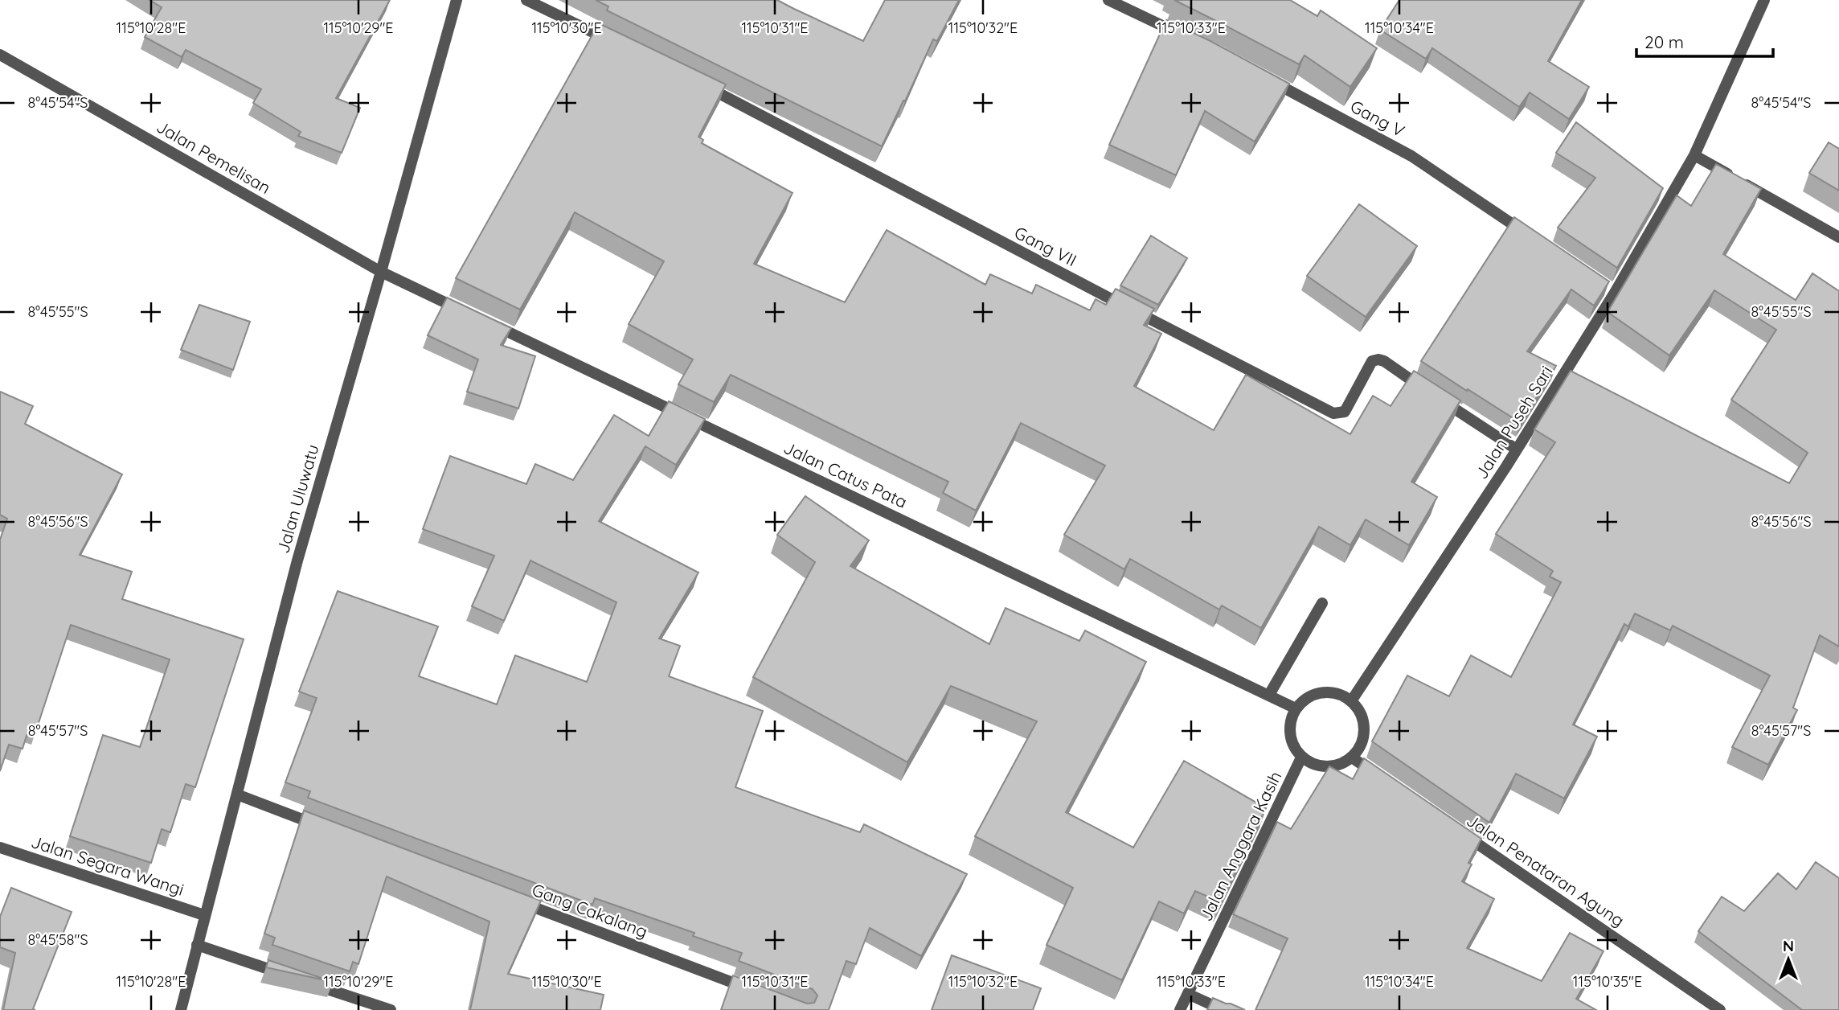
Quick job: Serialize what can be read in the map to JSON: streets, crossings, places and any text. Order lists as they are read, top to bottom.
{
  "streets": {
    "street": [
      "Gang V",
      "Jalan Pemelisan",
      "Gang VII",
      "Jalan Puseh Sari",
      "Jalan Catus Pata",
      "Jalan Uluwatu",
      "Jalan Anggara Kasih",
      "Jalan Segara Wangi",
      "Jalan Penataran Agung",
      "Gang Cakalang"
    ]
  },
  "crossings": [
    ["Jalan Pemelisan", "Jalan Catus Pata"],
    ["Jalan Pemelisan", "Jalan Uluwatu"],
    ["Gang VII", "Jalan Puseh Sari"],
    ["Jalan Puseh Sari", "Jalan Catus Pata"],
    ["Jalan Puseh Sari", "Jalan Anggara Kasih"],
    ["Jalan Catus Pata", "Jalan Uluwatu"],
    ["Jalan Catus Pata", "Jalan Anggara Kasih"],
    ["Jalan Uluwatu", "Jalan Segara Wangi"]
  ],
  "scale_bar": "20 m",
  "north": "top",
  "coordinates": [
    "115°10'28\"E",
    "115°10'29\"E",
    "115°10'30\"E",
    "115°10'31\"E",
    "115°10'32\"E",
    "115°10'33\"E",
    "115°10'34\"E",
    "8°45'54\"S",
    "8°45'55\"S",
    "8°45'56\"S",
    "8°45'57\"S",
    "8°45'58\"S",
    "115°10'35\"E"
  ]
}
